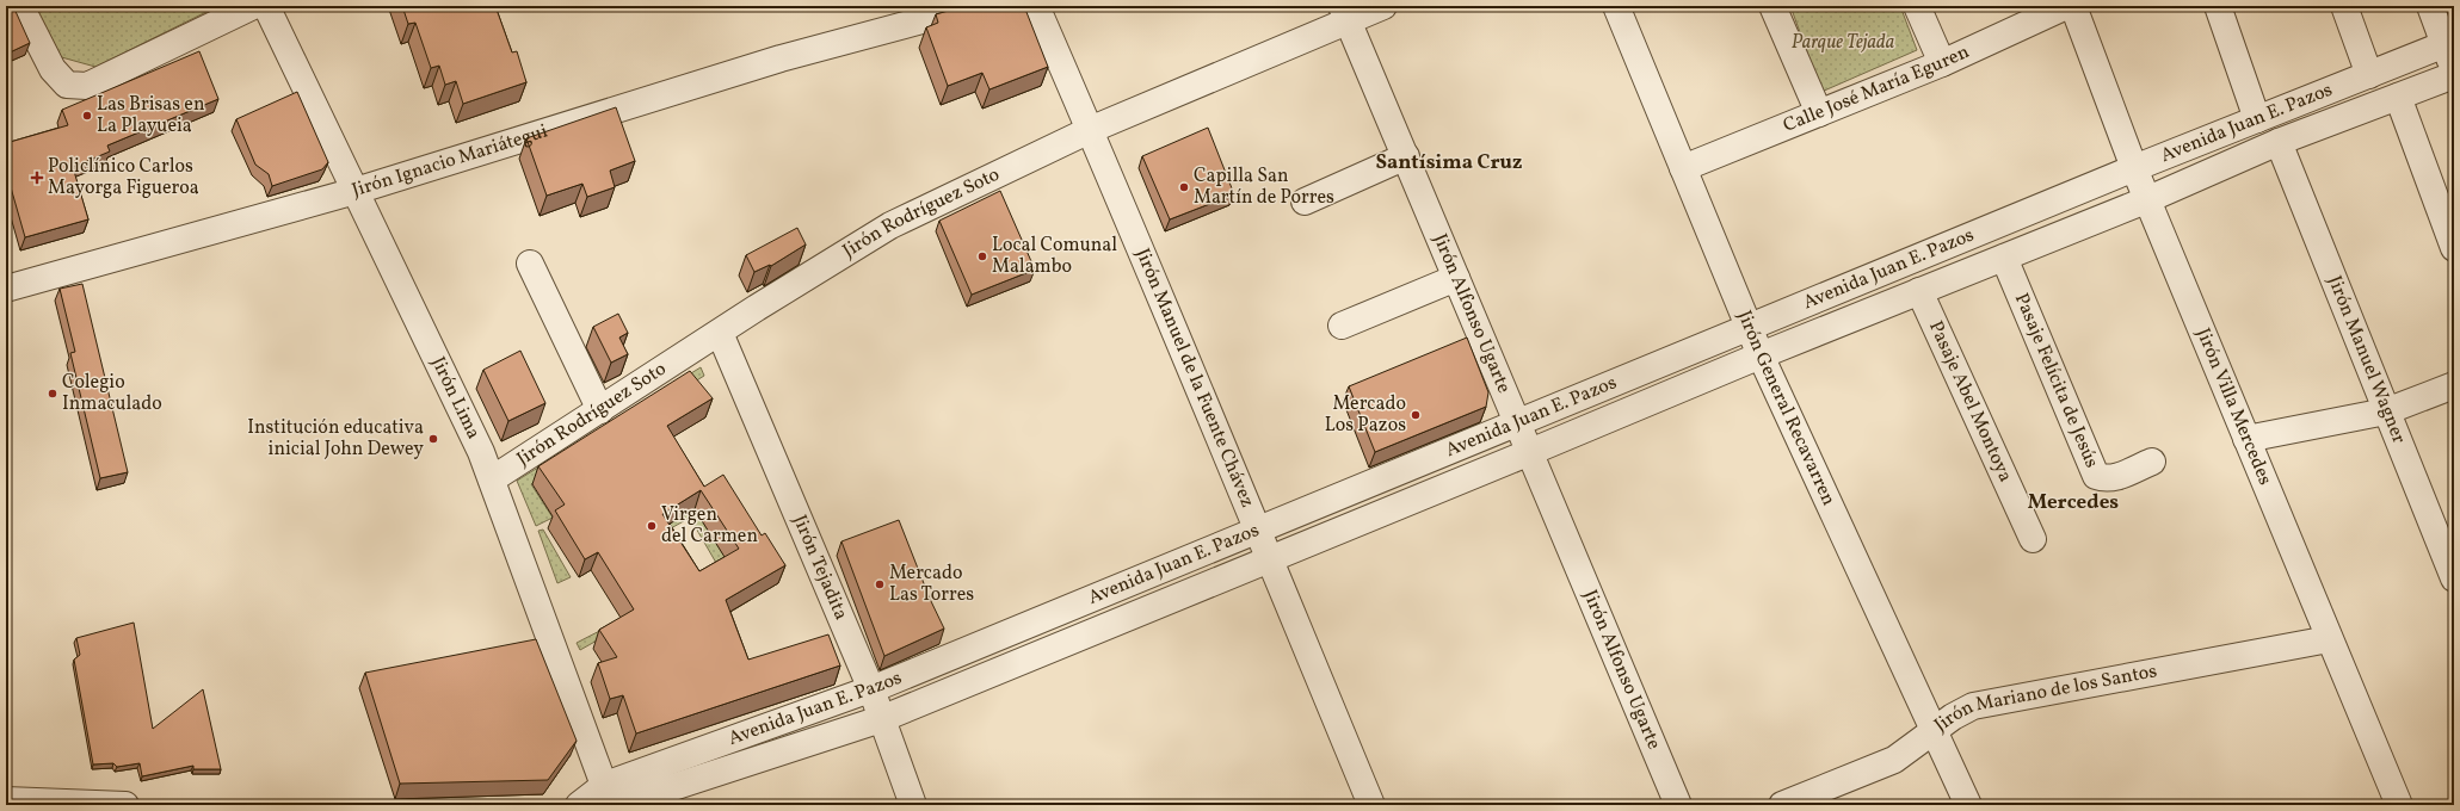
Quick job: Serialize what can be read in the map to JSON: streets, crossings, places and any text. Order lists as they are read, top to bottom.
{
  "streets": {
    "street": [
      "Calle José María Eguren",
      "Avenida Juan E. Pazos",
      "Jirón Ignacio Mariátegui",
      "Jirón Rodríguez Soto",
      "Jirón Alfonso Ugarte",
      "Jirón Manuel Wagner",
      "Jirón Manuel de la Fuente Chávez",
      "Pasaje Felícita de Jesús",
      "Jirón Lima",
      "Pasaje Abel Montoya",
      "Jirón Villa Mercedes",
      "Jirón General Recavarren",
      "Jirón Tejadita",
      "Jirón Mariano de los Santos"
    ]
  },
  "crossings": [
    ["Calle José María Eguren", "Jirón General Recavarren"],
    ["Avenida Juan E. Pazos", "Jirón Alfonso Ugarte"],
    ["Avenida Juan E. Pazos", "Jirón Manuel Wagner"],
    ["Avenida Juan E. Pazos", "Jirón Manuel de la Fuente Chávez"],
    ["Avenida Juan E. Pazos", "Pasaje Felícita de Jesús"],
    ["Avenida Juan E. Pazos", "Jirón Lima"],
    ["Avenida Juan E. Pazos", "Pasaje Abel Montoya"],
    ["Avenida Juan E. Pazos", "Jirón Villa Mercedes"],
    ["Avenida Juan E. Pazos", "Jirón General Recavarren"],
    ["Avenida Juan E. Pazos", "Jirón Tejadita"],
    ["Jirón Ignacio Mariátegui", "Jirón Lima"],
    ["Jirón Rodríguez Soto", "Jirón Alfonso Ugarte"],
    ["Jirón Rodríguez Soto", "Jirón Manuel de la Fuente Chávez"],
    ["Jirón Rodríguez Soto", "Jirón Lima"],
    ["Jirón Rodríguez Soto", "Jirón Tejadita"],
    ["Jirón Villa Mercedes", "Jirón Mariano de los Santos"],
    ["Jirón General Recavarren", "Jirón Mariano de los Santos"]
  ],
  "districts": ["Santísima Cruz", "Mercedes"],
  "parks": ["Parque Tejada"],
  "places": {
    "other": [
      "Las Brisas en La Playueia",
      "Capilla San Martín de Porres",
      "Local Comunal Malambo",
      "Colegio Inmaculado",
      "Mercado Los Pazos",
      "Institución educativa inicial John Dewey",
      "Virgen del Carmen",
      "Mercado Las Torres"
    ],
    "health": ["Policlínico Carlos Mayorga Figueroa"]
  }
}
